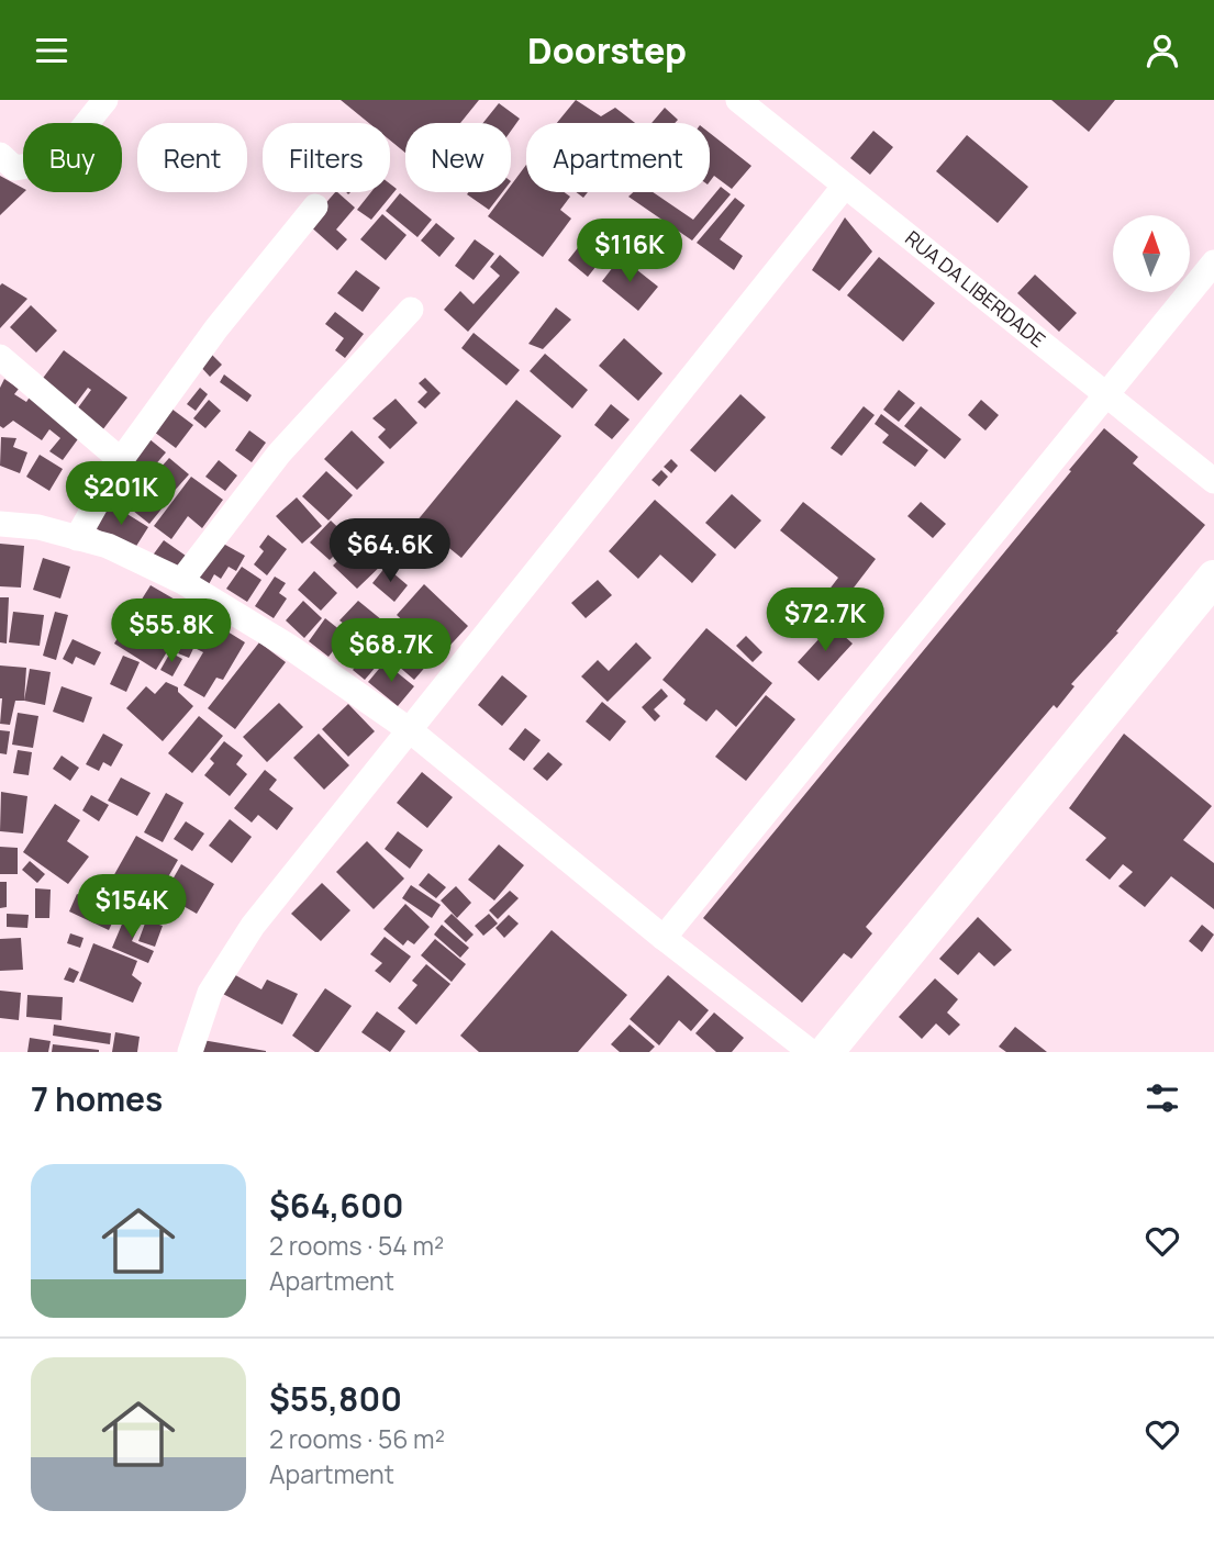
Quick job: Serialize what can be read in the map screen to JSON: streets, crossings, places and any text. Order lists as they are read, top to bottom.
{
  "streets": {
    "street": ["RUA DA LIBERDADE"]
  },
  "north": "top",
  "page": {
    "header": "Doorstep",
    "chip": [
      "Buy",
      "Rent",
      "Filters",
      "New",
      "Apartment"
    ],
    "price": [
      "$116K",
      "$201K",
      "$64.6K",
      "$72.7K",
      "$55.8K",
      "$68.7K",
      "$154K"
    ],
    "heading": "7 homes",
    "list": [
      {
        "name": "$64,600",
        "note": "2 rooms · 54 m² · Apartment"
      },
      {
        "name": "$55,800",
        "note": "2 rooms · 56 m² · Apartment"
      }
    ]
  }
}
